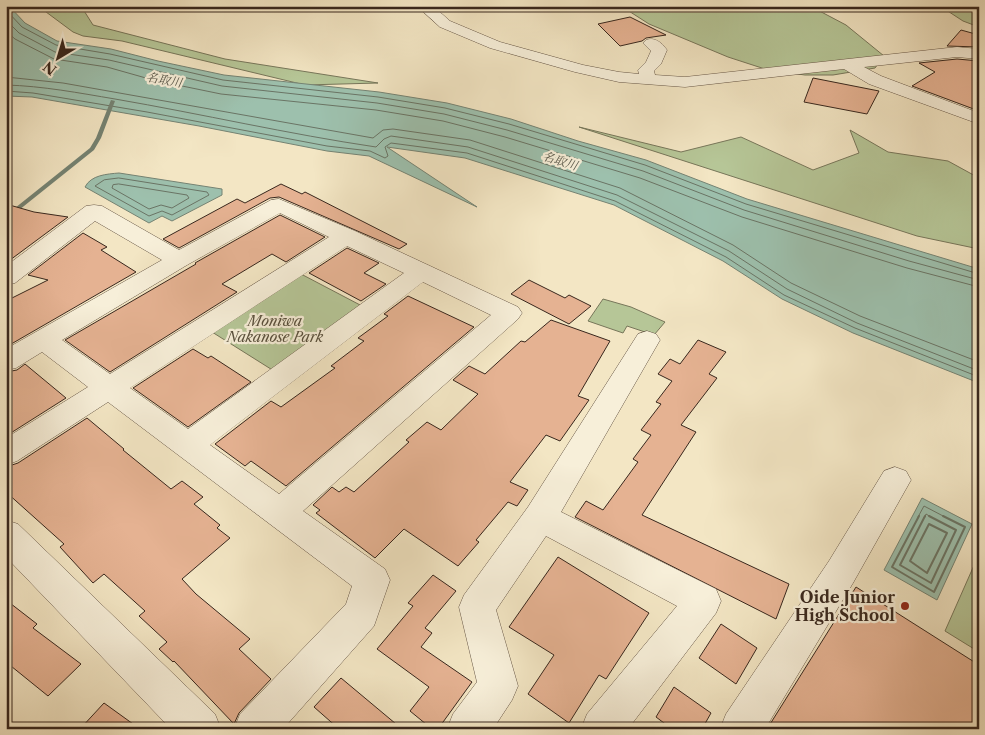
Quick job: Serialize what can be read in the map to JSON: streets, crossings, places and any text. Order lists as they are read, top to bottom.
{
  "water": ["名取川"],
  "parks": ["Moniwa Nakanose Park"],
  "places": ["Oide Junior High School"],
  "north": "bottom left"
}
